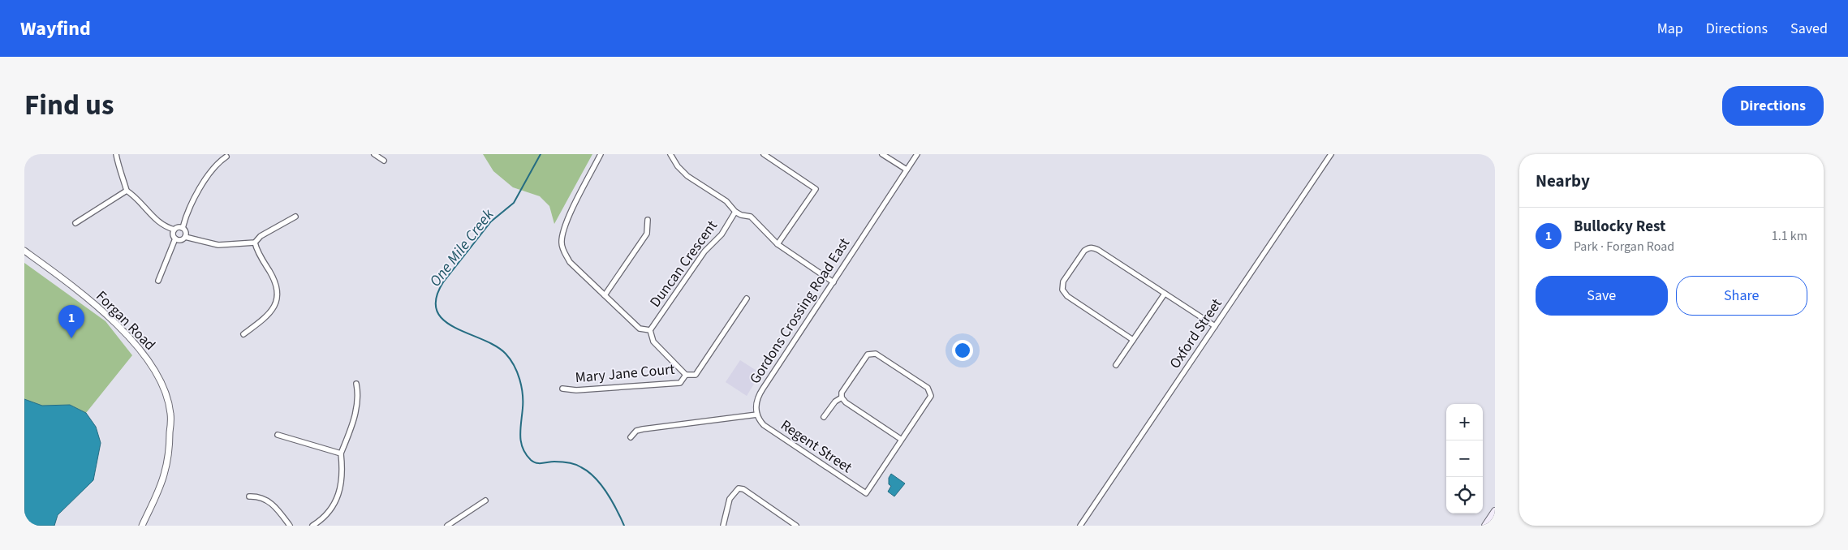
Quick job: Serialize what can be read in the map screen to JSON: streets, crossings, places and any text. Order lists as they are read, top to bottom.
{
  "streets": {
    "street": [
      "Duncan Crescent",
      "Gordons Crossing Road East",
      "Forgan Road",
      "Oxford Street",
      "Mary Jane Court",
      "Regent Street"
    ]
  },
  "crossings": [
    ["Gordons Crossing Road East", "Regent Street"]
  ],
  "water": ["One Mile Creek"],
  "page": {
    "header": "Wayfind",
    "nav": ["Map", "Directions", "Saved"],
    "title": "Find us",
    "buttons": [
      "Directions",
      ["Save", "Share"]
    ],
    "heading": "Nearby",
    "list": [
      {
        "mark": "1",
        "name": "Bullocky Rest",
        "note": "Park · Forgan Road",
        "value": "1.1 km"
      }
    ],
    "pins": "1",
    "map_buttons": ["+", "−"]
  }
}
